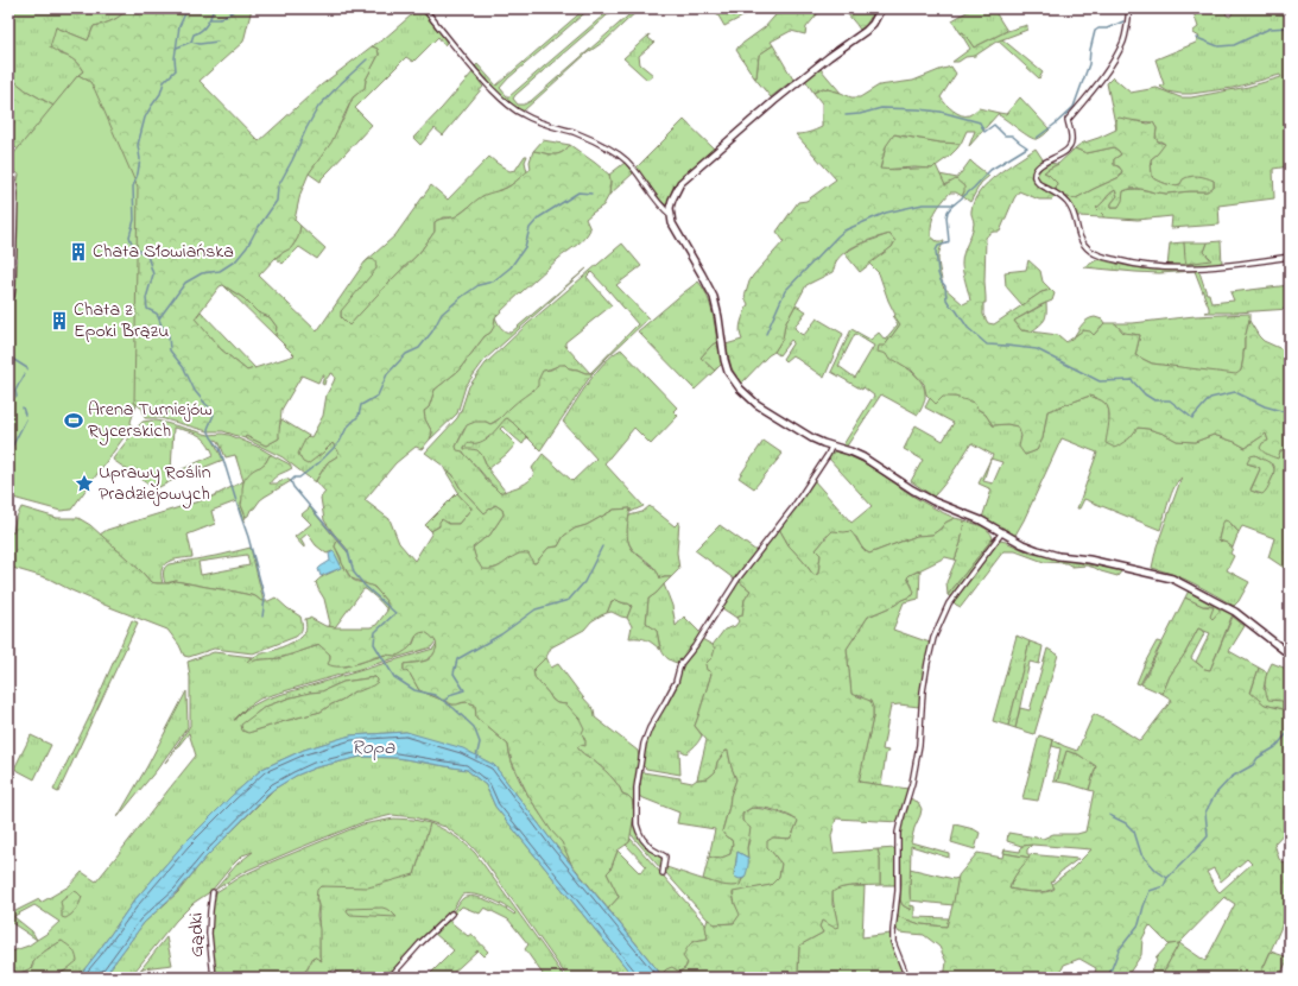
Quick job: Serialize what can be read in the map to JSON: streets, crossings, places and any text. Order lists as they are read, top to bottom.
{
  "streets": {
    "street": ["Gądki"]
  },
  "water": ["Ropa"],
  "places": {
    "building": ["Chata Słowiańska", "Chata z Epoki Brązu"],
    "sports": ["Arena Turniejów Rycerskich"],
    "place": ["Uprawy Roślin Pradziejowych"]
  }
}
